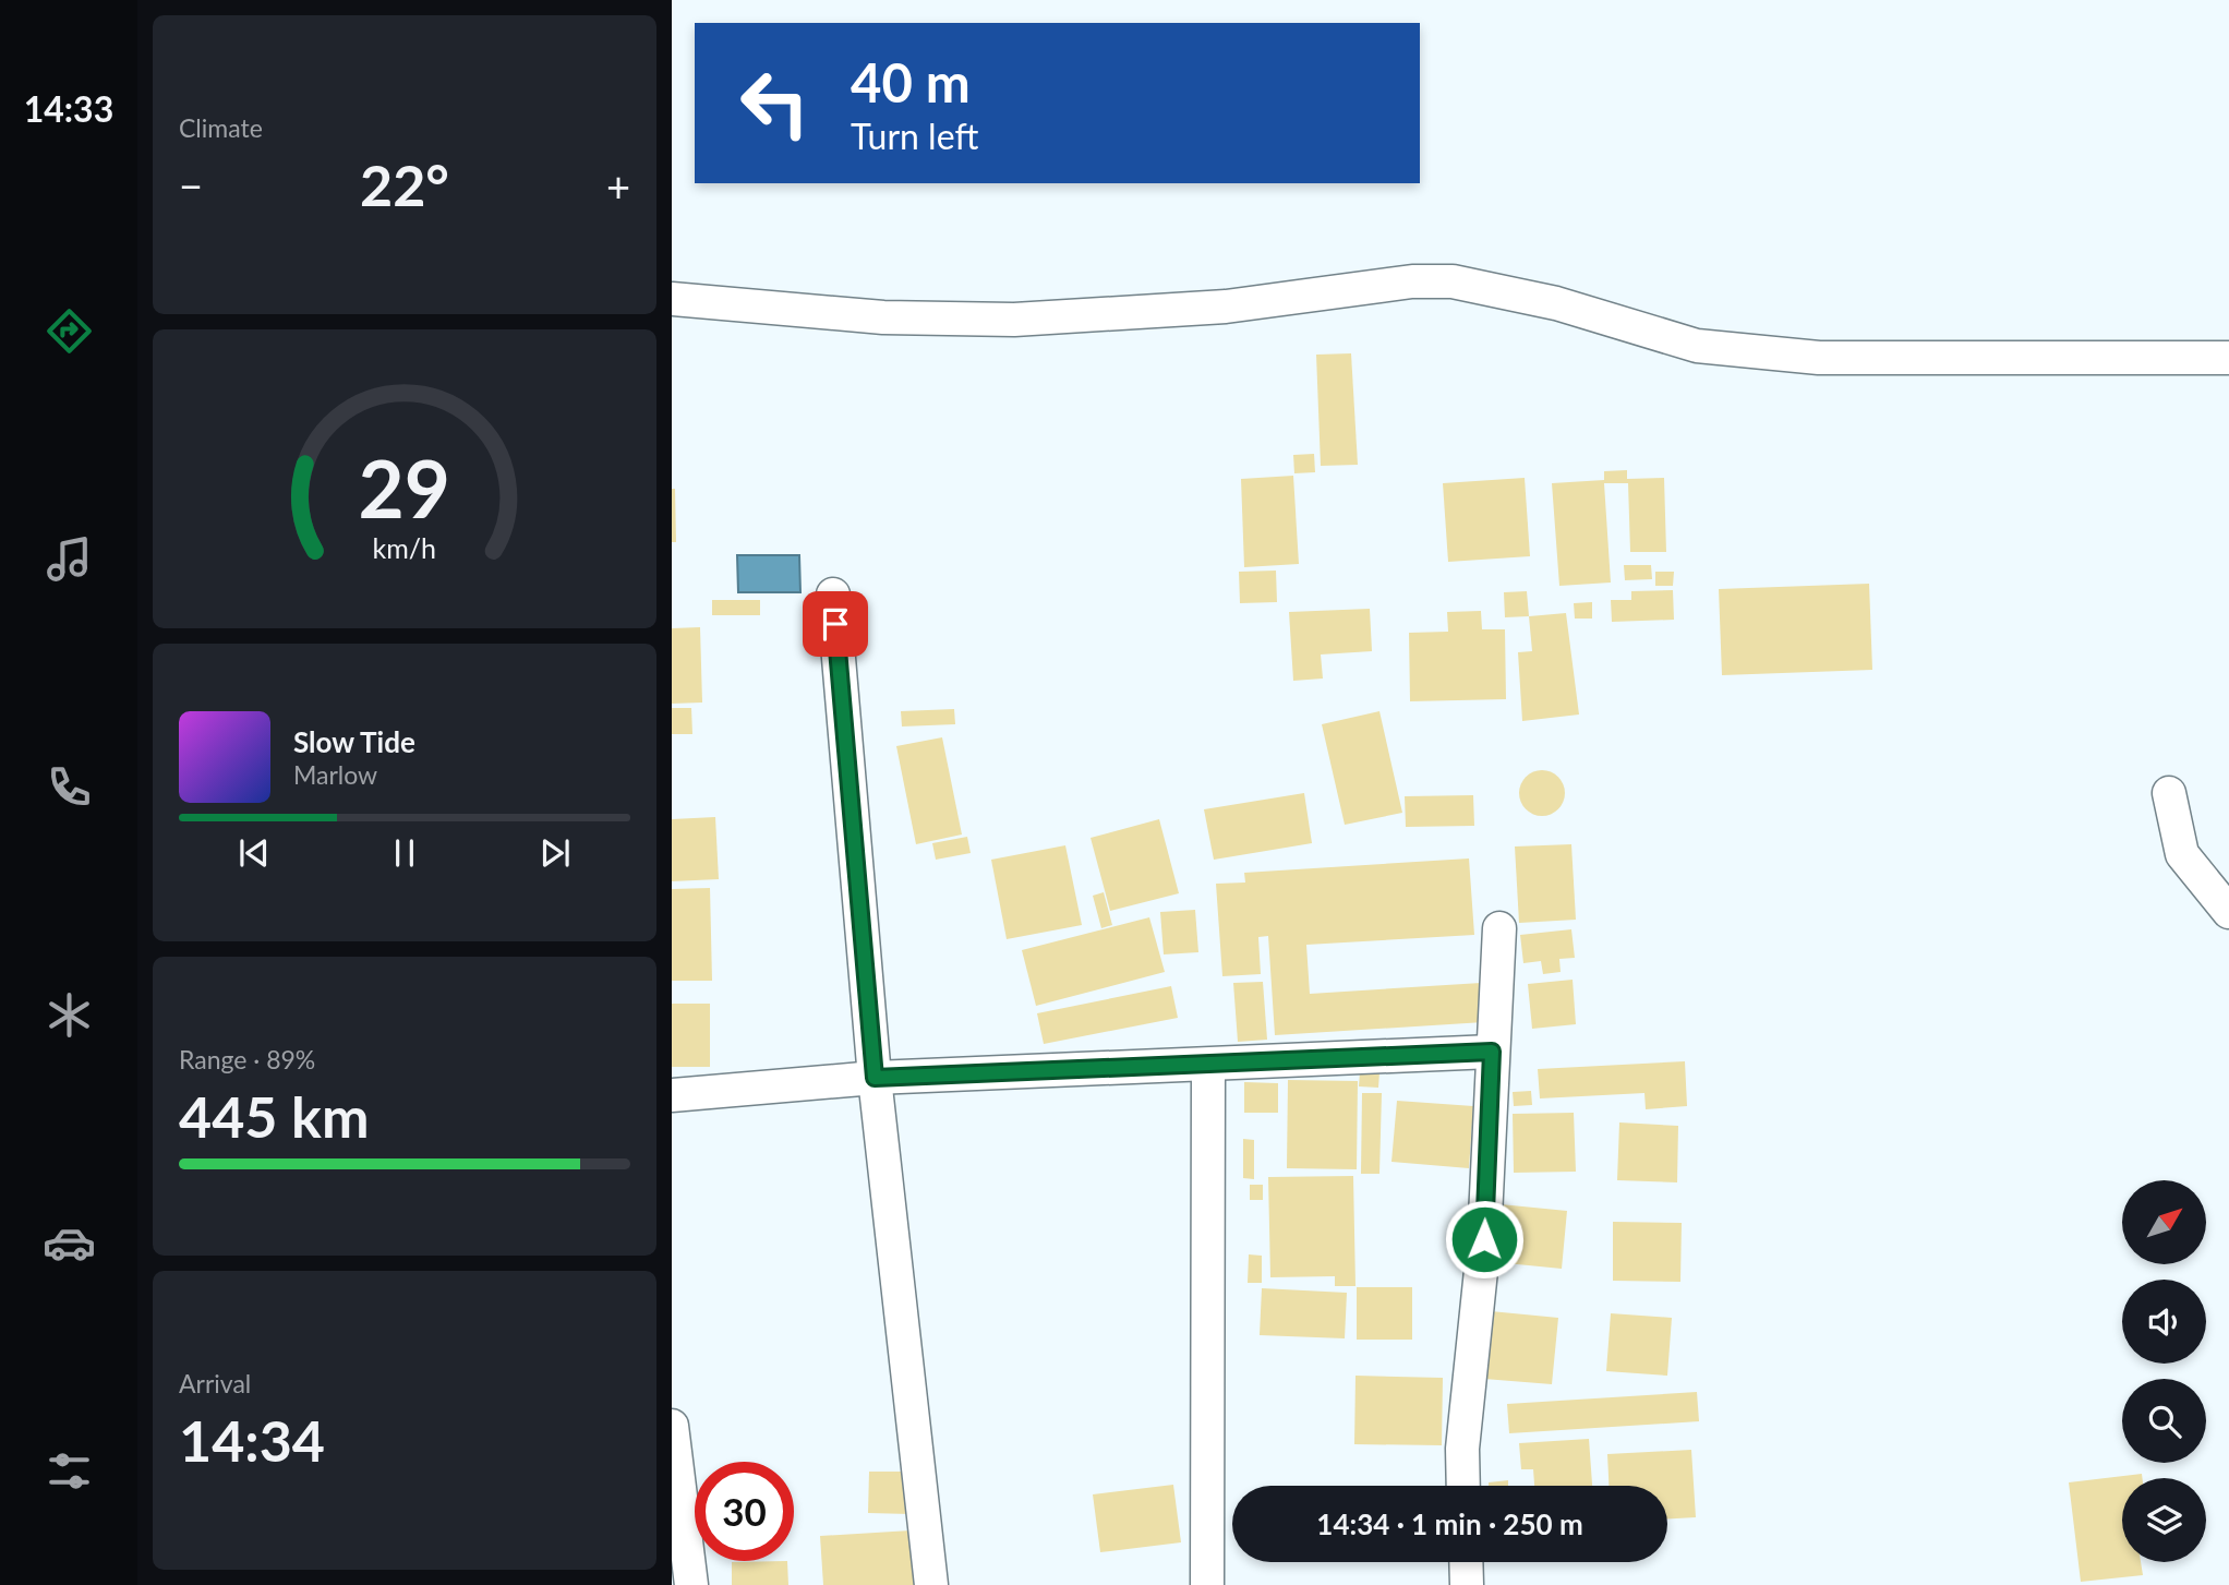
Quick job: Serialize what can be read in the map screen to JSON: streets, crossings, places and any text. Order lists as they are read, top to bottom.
{
  "north": "top right",
  "page": {
    "tabs": "14:33",
    "tile": [
      "Climate",
      ["Range · 89%", "445 km"],
      ["Arrival", "14:34"]
    ],
    "turn": ["40 m", "Turn left"],
    "heat": ["−", "22°", "+"],
    "song": ["Slow Tide", "Marlow"],
    "limit": "30",
    "trip": "14:34 · 1 min · 250 m",
    "gauge": ["29", "km/h"]
  }
}
